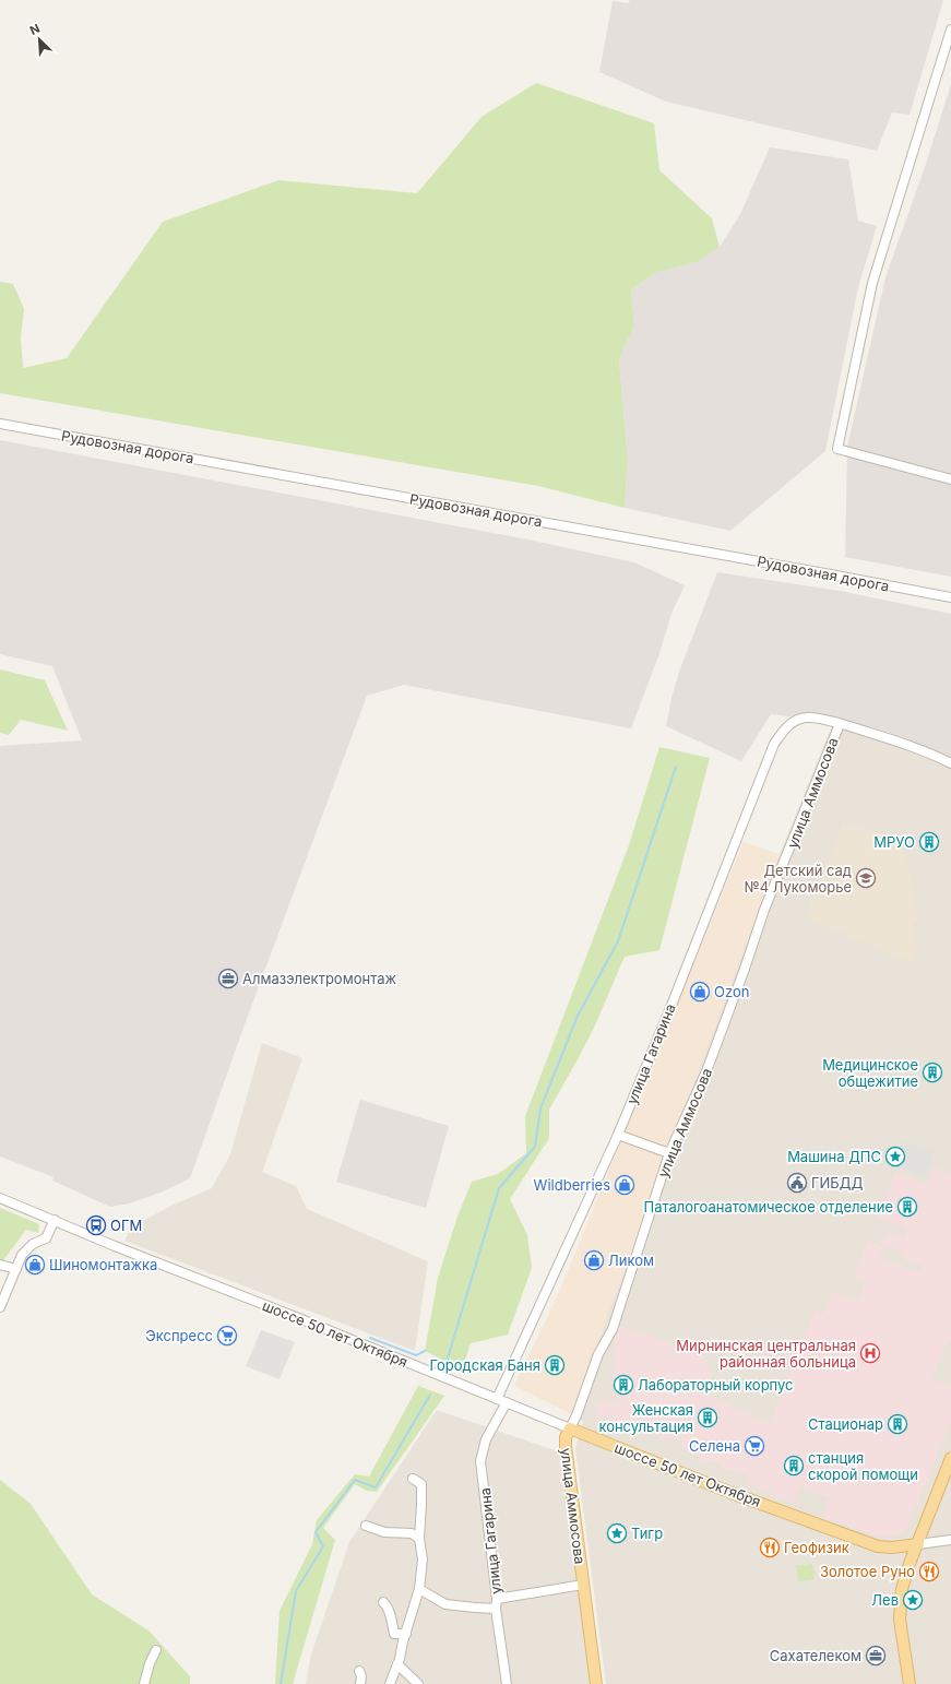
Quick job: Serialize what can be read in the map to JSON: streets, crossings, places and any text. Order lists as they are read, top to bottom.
{
  "streets": {
    "main road": ["улица Аммосова", "шоссе 50 лет Октября"],
    "street": ["Рудовозная дорога", "улица Гагарина"]
  },
  "crossings": [
    ["улица Аммосова", "улица Гагарина"],
    ["улица Аммосова", "шоссе 50 лет Октября"],
    ["улица Гагарина", "шоссе 50 лет Октября"]
  ],
  "places": {
    "building": [
      "МРУО",
      "Медицинское общежитие",
      "Паталогоанатомическое отделение",
      "Городская Баня",
      "Лабораторный корпус",
      "Женская консультация",
      "Стационар",
      "станция скорой помощи"
    ],
    "school or university": ["Детский сад №4 Лукоморье"],
    "office": ["Алмазэлектромонтаж", "Сахателеком"],
    "shop": [
      "Ozon",
      "Wildberries",
      "Ликом",
      "Шиномонтажка"
    ],
    "place": ["Машина ДПС", "Тигр", "Лев"],
    "public building": ["ГИБДД"],
    "bus stop": ["ОГМ"],
    "supermarket": ["Экспресс", "Селена"],
    "hospital": ["Мирнинская центральная районная больница"],
    "restaurant": ["Геофизик", "Золотое Руно"]
  },
  "north": "top left"
}
